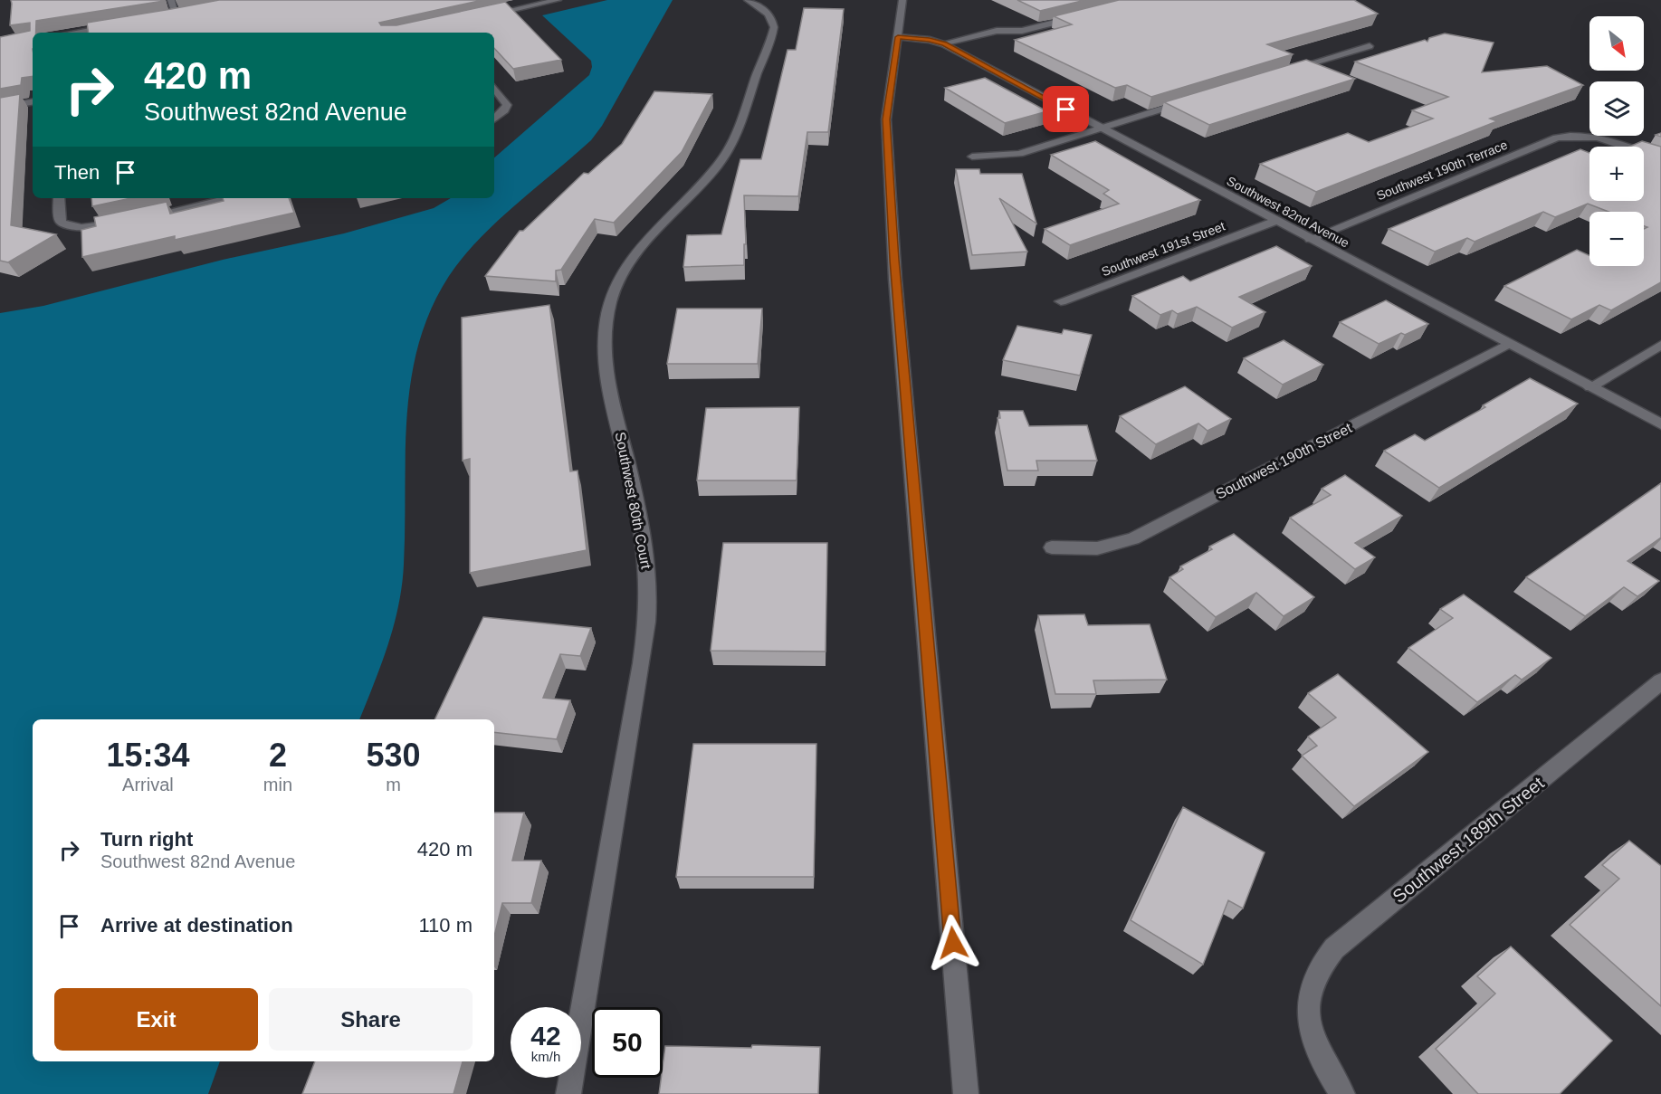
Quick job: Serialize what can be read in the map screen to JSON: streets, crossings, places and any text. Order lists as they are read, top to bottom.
{
  "streets": {
    "street": [
      "Southwest 190th Terrace",
      "Southwest 82nd Avenue",
      "Southwest 191st Street",
      "Southwest 190th Street",
      "Southwest 80th Court",
      "Southwest 189th Street"
    ]
  },
  "crossings": [
    ["Southwest 190th Terrace", "Southwest 82nd Avenue"],
    ["Southwest 82nd Avenue", "Southwest 191st Street"],
    ["Southwest 82nd Avenue", "Southwest 190th Street"]
  ],
  "north": "bottom right",
  "page": {
    "map_buttons": ["+", "−"],
    "turn": ["420 m", "Southwest 82nd Avenue"],
    "then": "Then",
    "eta": [
      "15:34",
      "Arrival",
      "2",
      "min",
      "530",
      "m"
    ],
    "list": [
      {
        "name": "Turn right",
        "note": "Southwest 82nd Avenue",
        "value": "420 m"
      },
      {
        "name": "Arrive at destination",
        "value": "110 m"
      }
    ],
    "buttons": ["Exit", "Share"],
    "speed": "42 km/h",
    "limit": "50"
  }
}
